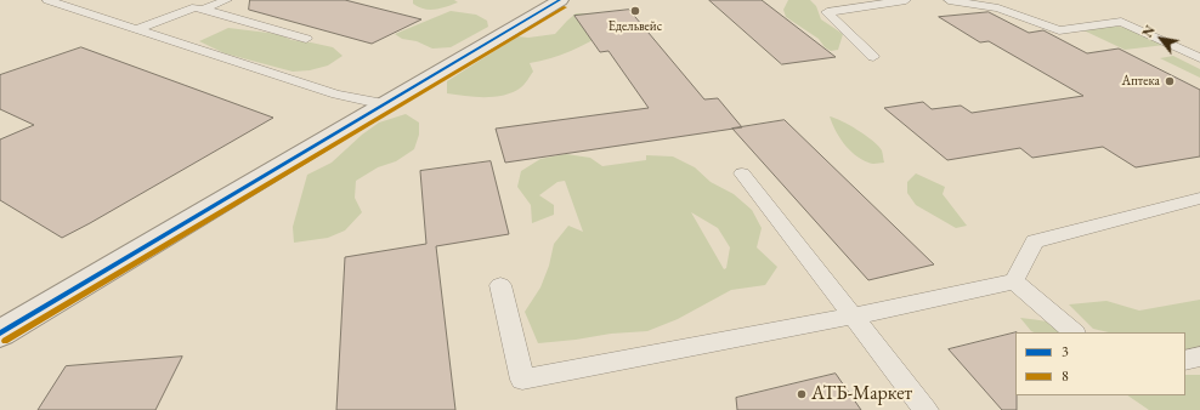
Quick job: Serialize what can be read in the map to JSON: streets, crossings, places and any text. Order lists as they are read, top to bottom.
{
  "places": ["Едельвейс", "Аптека", "АТБ-Маркет"],
  "lines": ["transit line 3", "transit line 8"],
  "legend": ["3", "8"],
  "north": "top left"
}
